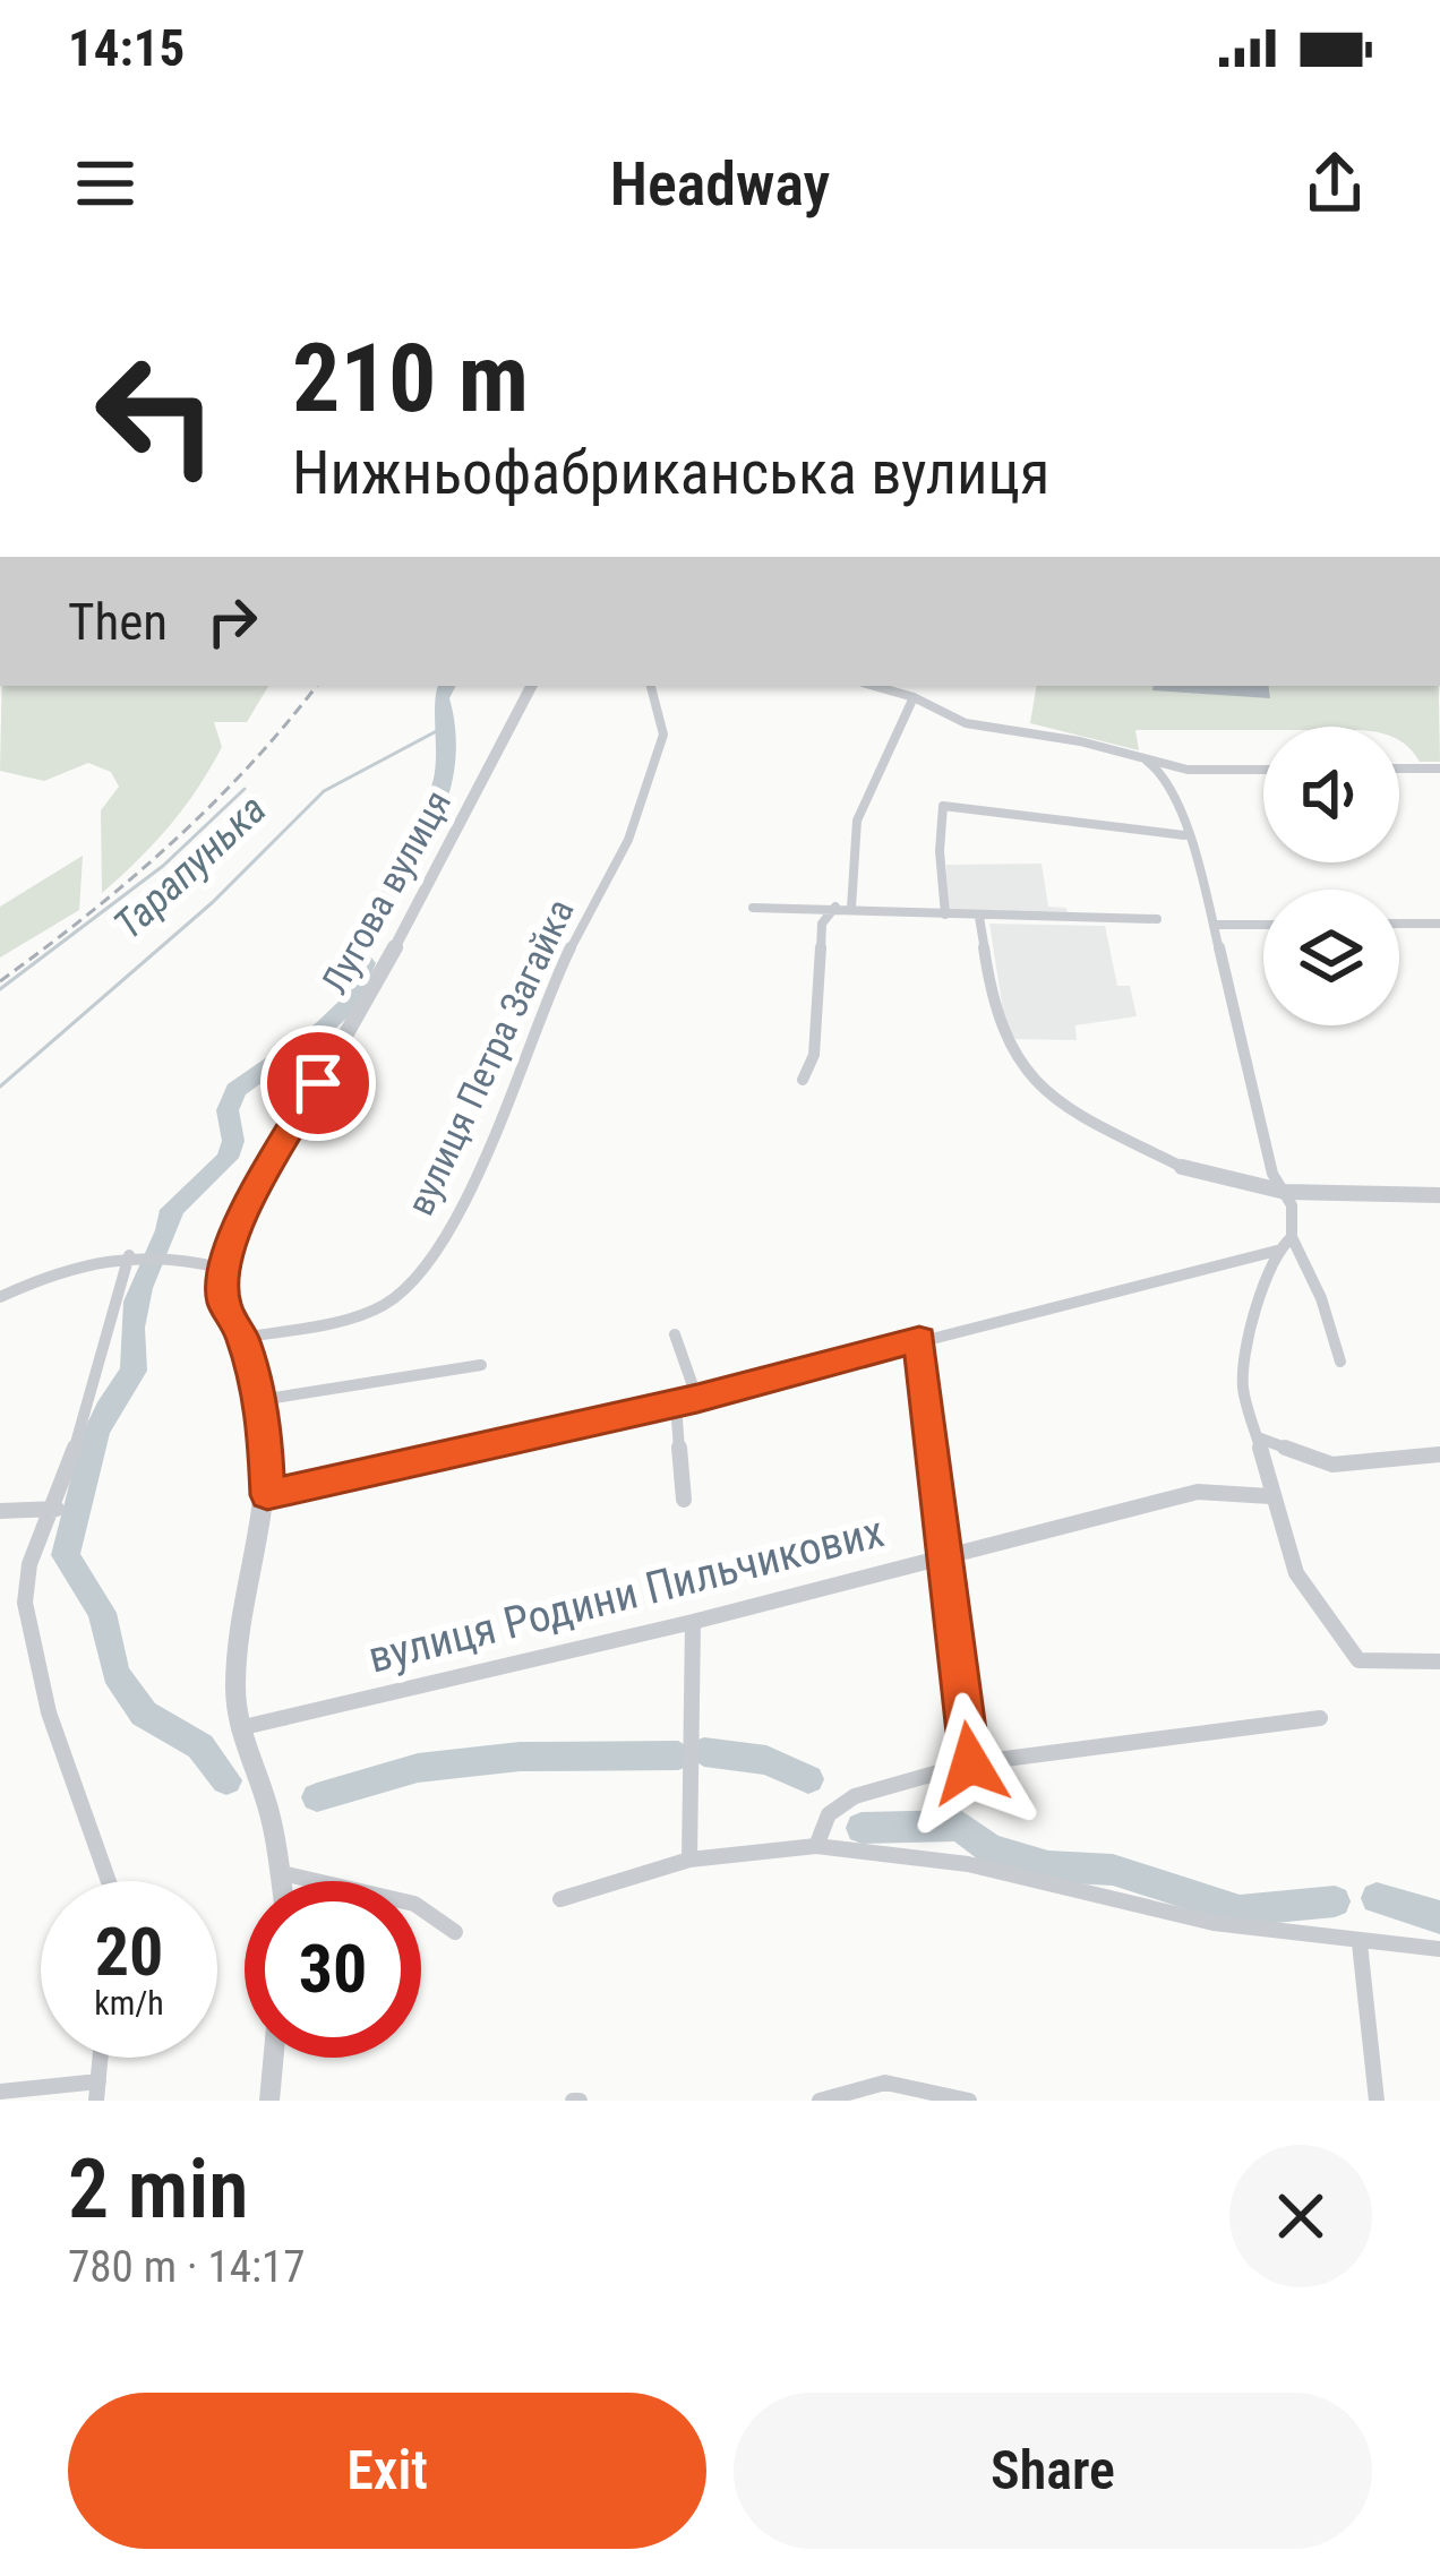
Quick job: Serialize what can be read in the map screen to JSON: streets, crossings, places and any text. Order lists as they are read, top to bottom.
{
  "streets": {
    "street": ["Лугова вулиця", "вулиця Петра Загайка", "вулиця Родини Пильчикових"]
  },
  "water": ["Тарапунька"],
  "page": {
    "status": "14:15",
    "header": "Headway",
    "turn": ["210 m", "Нижньофабриканська вулиця"],
    "then": "Then",
    "speed": "20 km/h",
    "limit": "30",
    "heading": ["2 min", "780 m · 14:17"],
    "buttons": ["Exit", "Share"]
  }
}
